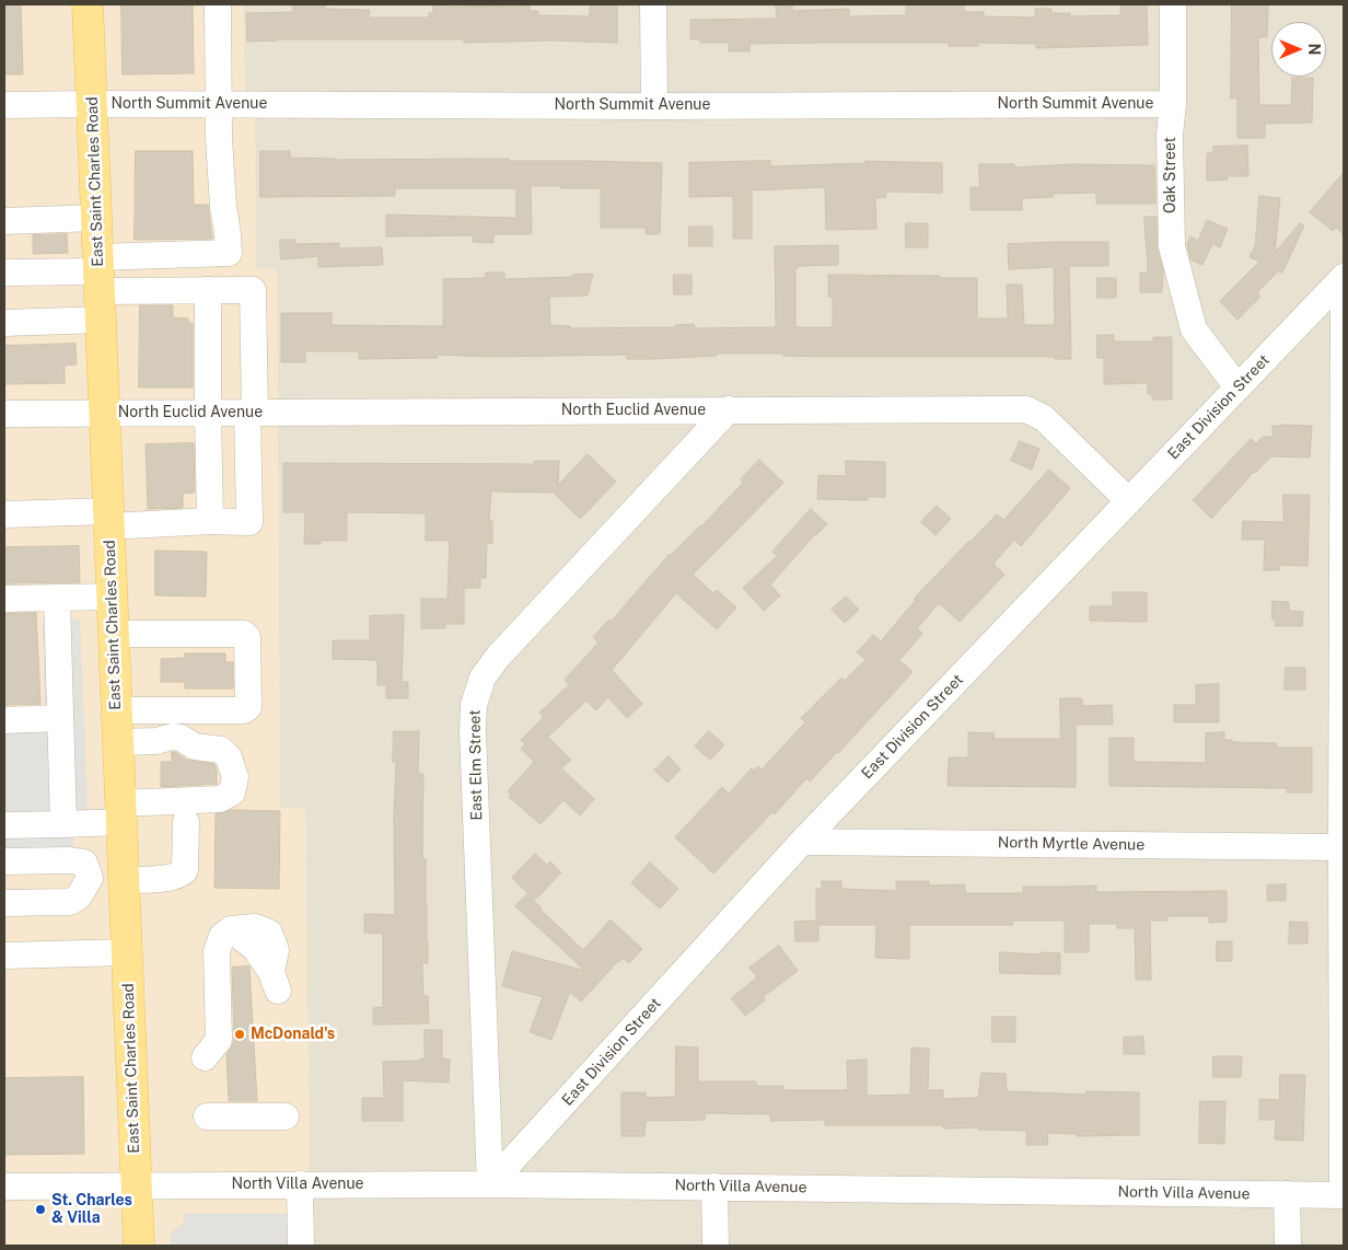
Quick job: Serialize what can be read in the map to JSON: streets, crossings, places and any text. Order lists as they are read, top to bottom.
{
  "streets": {
    "main road": ["East Saint Charles Road"],
    "street": [
      "North Summit Avenue",
      "Oak Street",
      "East Division Street",
      "North Euclid Avenue",
      "East Elm Street",
      "North Myrtle Avenue",
      "North Villa Avenue"
    ]
  },
  "crossings": [
    ["North Summit Avenue", "Oak Street"],
    ["North Summit Avenue", "East Saint Charles Road"],
    ["Oak Street", "East Division Street"],
    ["East Saint Charles Road", "North Euclid Avenue"],
    ["East Saint Charles Road", "North Villa Avenue"],
    ["East Division Street", "North Euclid Avenue"],
    ["East Division Street", "East Elm Street"],
    ["East Division Street", "North Myrtle Avenue"],
    ["East Division Street", "North Villa Avenue"],
    ["North Euclid Avenue", "East Elm Street"],
    ["East Elm Street", "North Villa Avenue"]
  ],
  "places": ["McDonald's", "St. Charles & Villa"],
  "north": "right"
}
